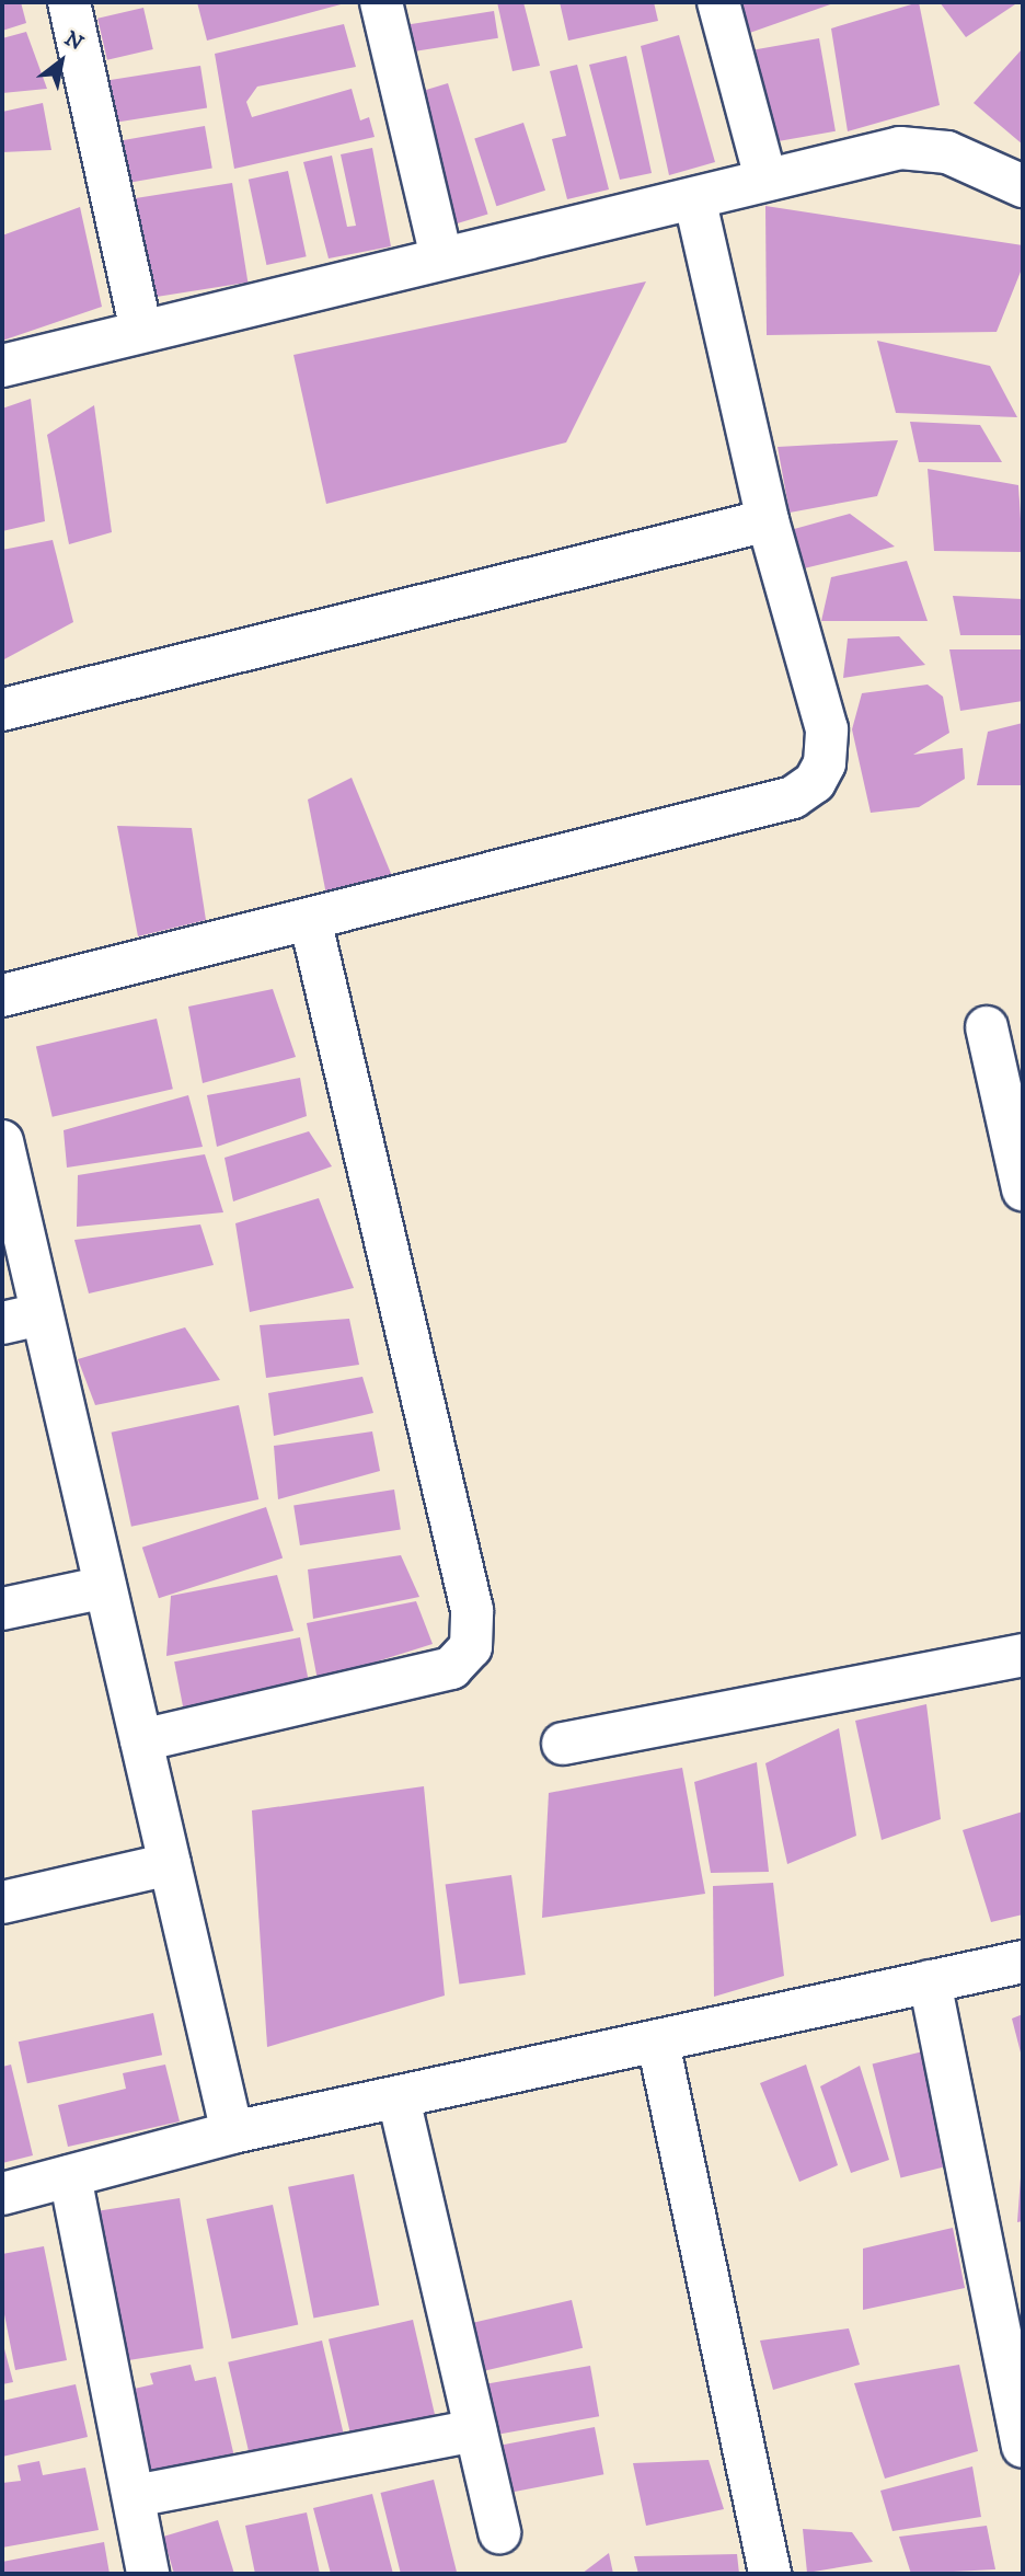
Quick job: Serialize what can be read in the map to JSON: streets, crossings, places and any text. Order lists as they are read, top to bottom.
{
  "north": "top right"
}
